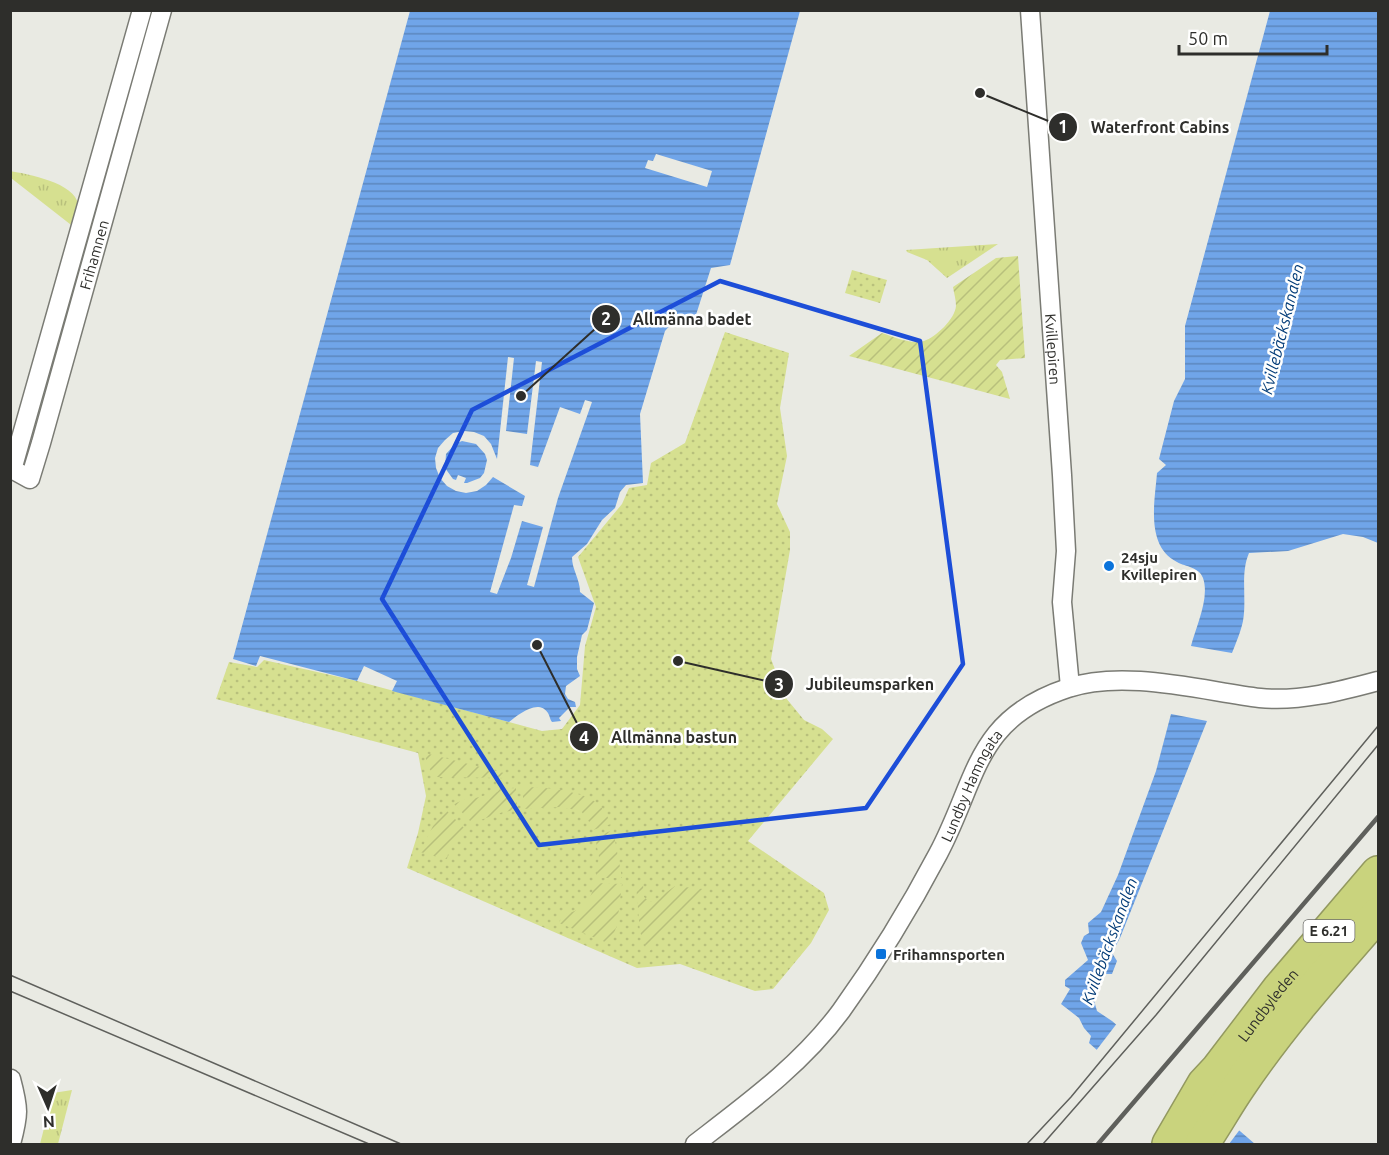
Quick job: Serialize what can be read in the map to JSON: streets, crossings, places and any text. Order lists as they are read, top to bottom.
{
  "streets": {
    "highway": ["E 6.21", "Lundbyleden"],
    "street": ["Frihamnen", "Kvillepiren", "Lundby Hamngata"]
  },
  "crossings": [
    ["Kvillepiren", "Lundby Hamngata"]
  ],
  "water": ["Kvillebäckskanalen"],
  "places": {
    "other": [
      "Waterfront Cabins",
      "Allmänna badet",
      "24sju Kvillepiren",
      "Allmänna bastun",
      "Jubileumsparken"
    ],
    "transit": ["Frihamnsporten"]
  },
  "scale_bar": "50 m",
  "north": "bottom"
}
